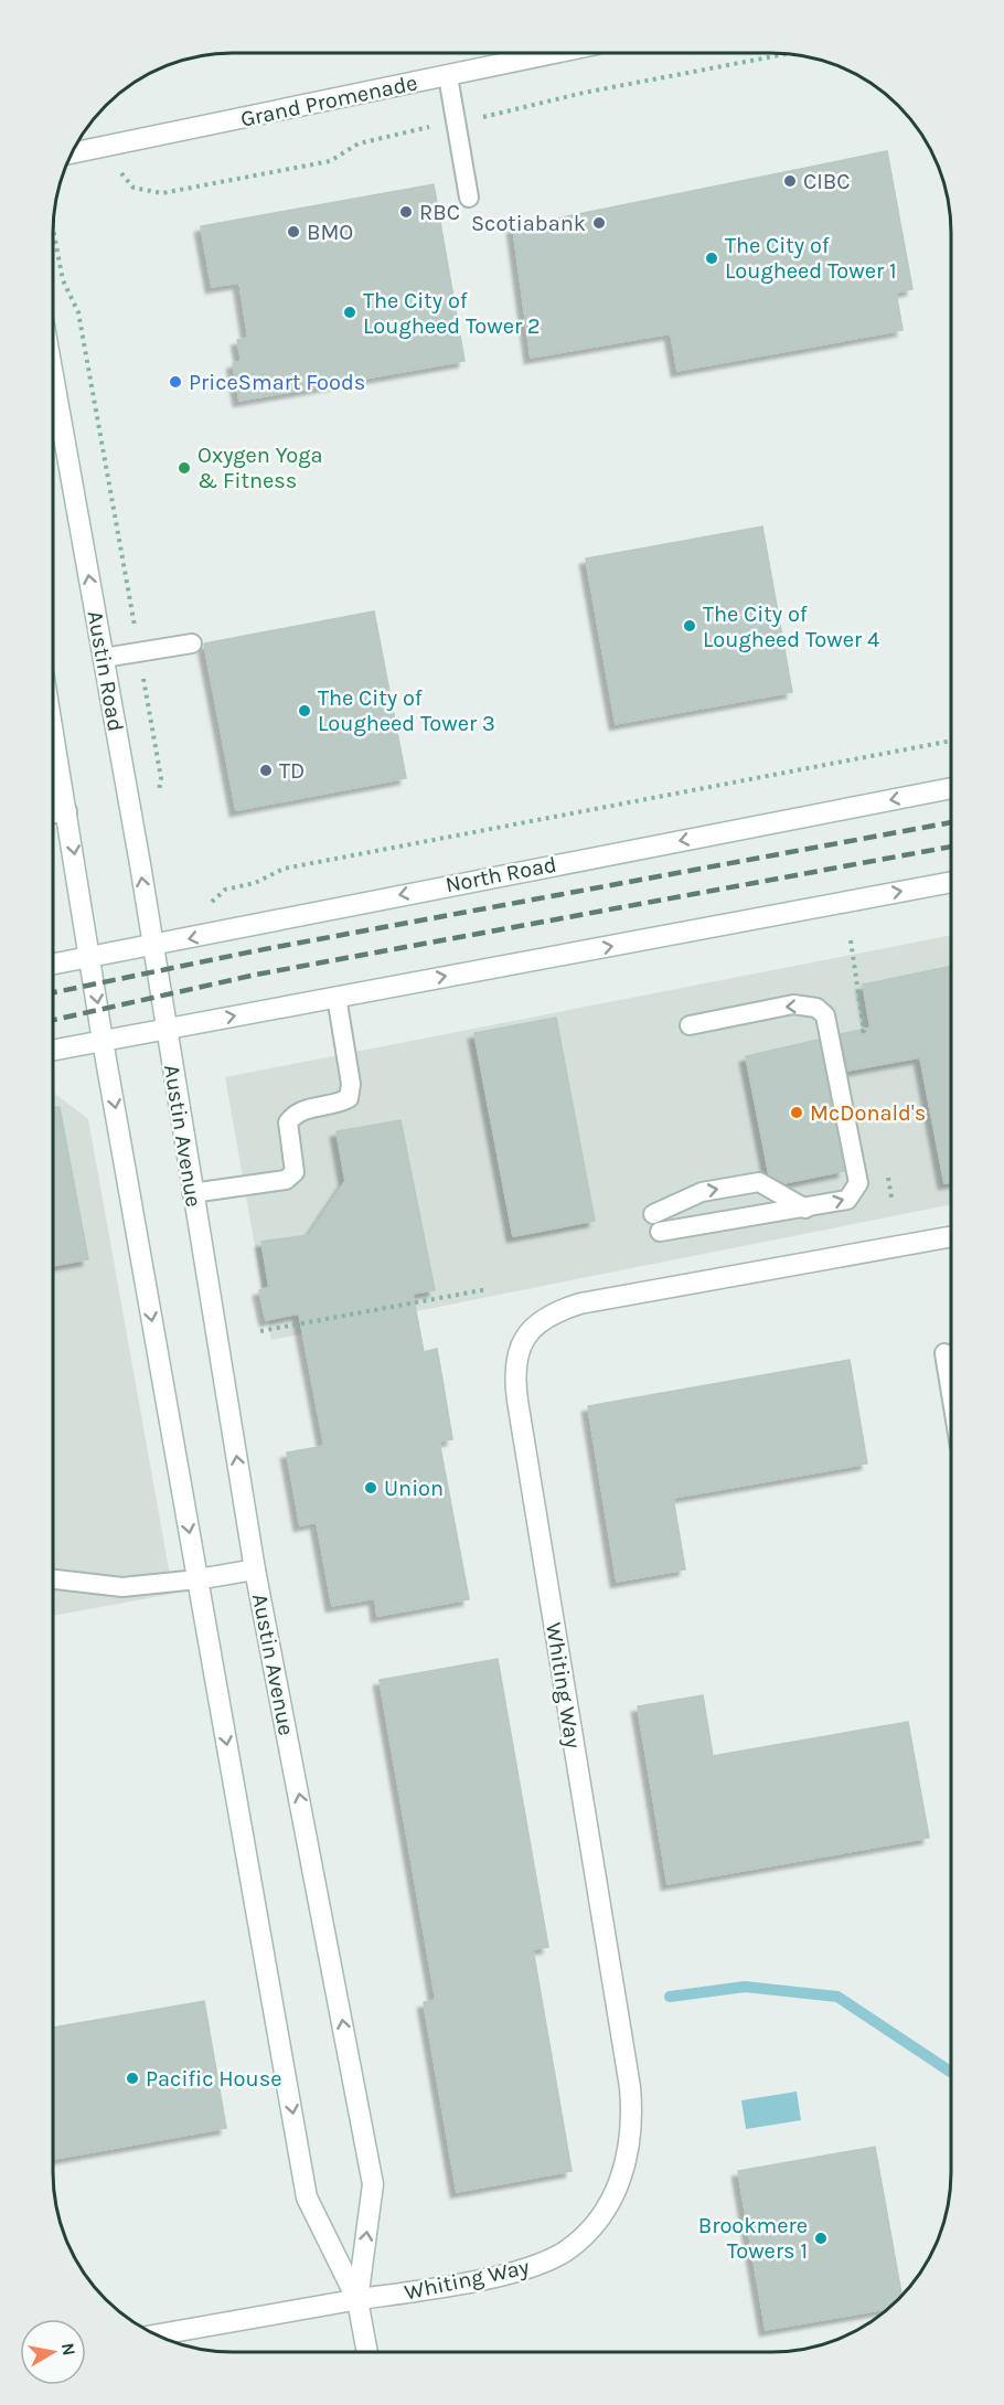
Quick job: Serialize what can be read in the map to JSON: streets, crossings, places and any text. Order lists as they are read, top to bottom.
{
  "streets": {
    "main road": [
      "Grand Promenade",
      "Austin Road",
      "North Road",
      "Austin Avenue",
      "Whiting Way"
    ]
  },
  "crossings": [
    ["Austin Road", "North Road"],
    ["Austin Road", "Austin Avenue"],
    ["Austin Avenue", "Whiting Way"]
  ],
  "places": [
    "CIBC",
    "RBC",
    "Scotiabank",
    "BMO",
    "The City of Lougheed Tower 1",
    "The City of Lougheed Tower 2",
    "PriceSmart Foods",
    "Oxygen Yoga & Fitness",
    "The City of Lougheed Tower 4",
    "The City of Lougheed Tower 3",
    "TD",
    "McDonald's",
    "Union",
    "Pacific House",
    "Brookmere Towers 1"
  ],
  "north": "right"
}
